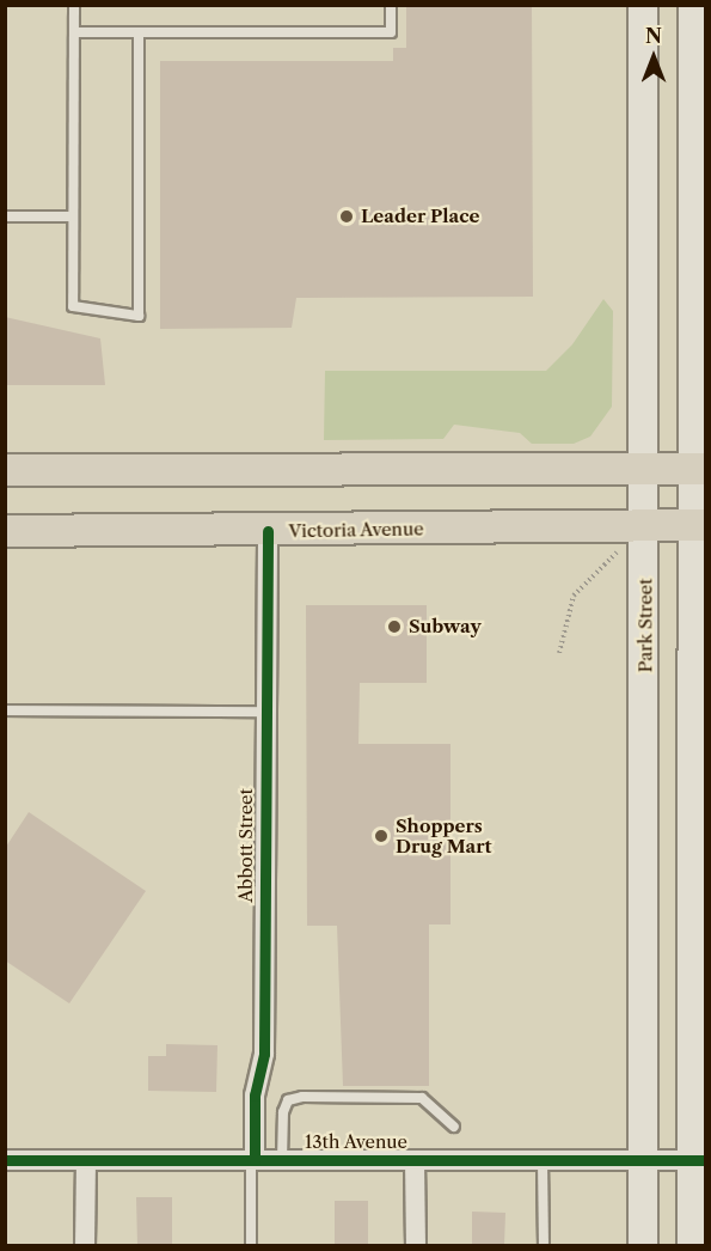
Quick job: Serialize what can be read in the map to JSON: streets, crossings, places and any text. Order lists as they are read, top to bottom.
{
  "streets": {
    "main road": ["Victoria Avenue", "Park Street"],
    "street": ["Abbott Street", "13th Avenue"]
  },
  "crossings": [
    ["Victoria Avenue", "Park Street"],
    ["Victoria Avenue", "Abbott Street"],
    ["Park Street", "13th Avenue"],
    ["Abbott Street", "13th Avenue"]
  ],
  "places": ["Leader Place", "Subway", "Shoppers Drug Mart"],
  "north": "top"
}
